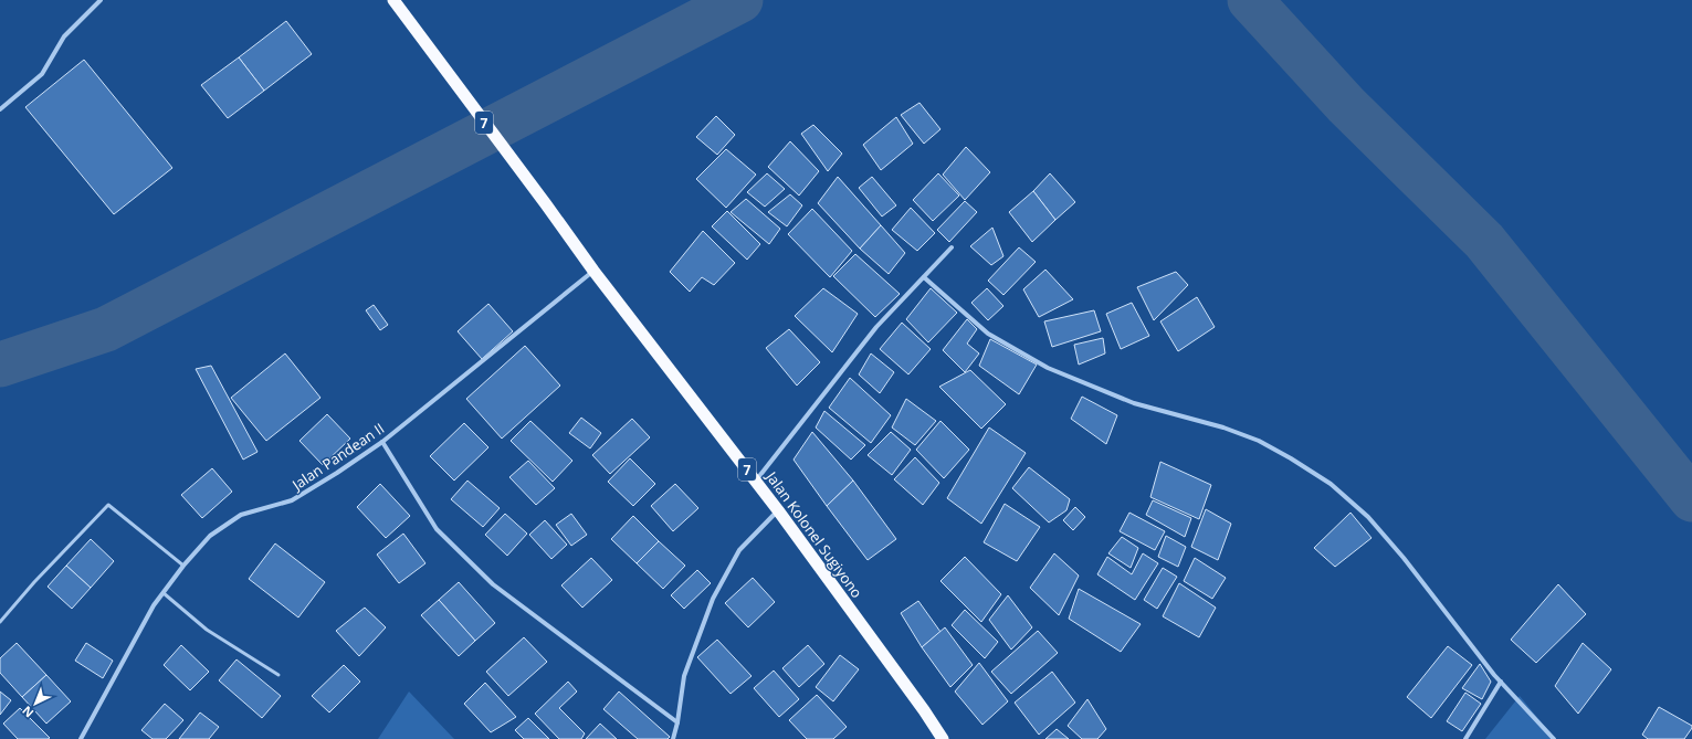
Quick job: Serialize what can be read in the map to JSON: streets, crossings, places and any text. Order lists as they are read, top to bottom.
{
  "streets": {
    "highway": ["7", "Jalan Kolonel Sugiyono"],
    "street": ["Jalan Pandean II"]
  },
  "crossings": [
    ["Jalan Pandean II", "Jalan Kolonel Sugiyono"]
  ],
  "north": "bottom left"
}
